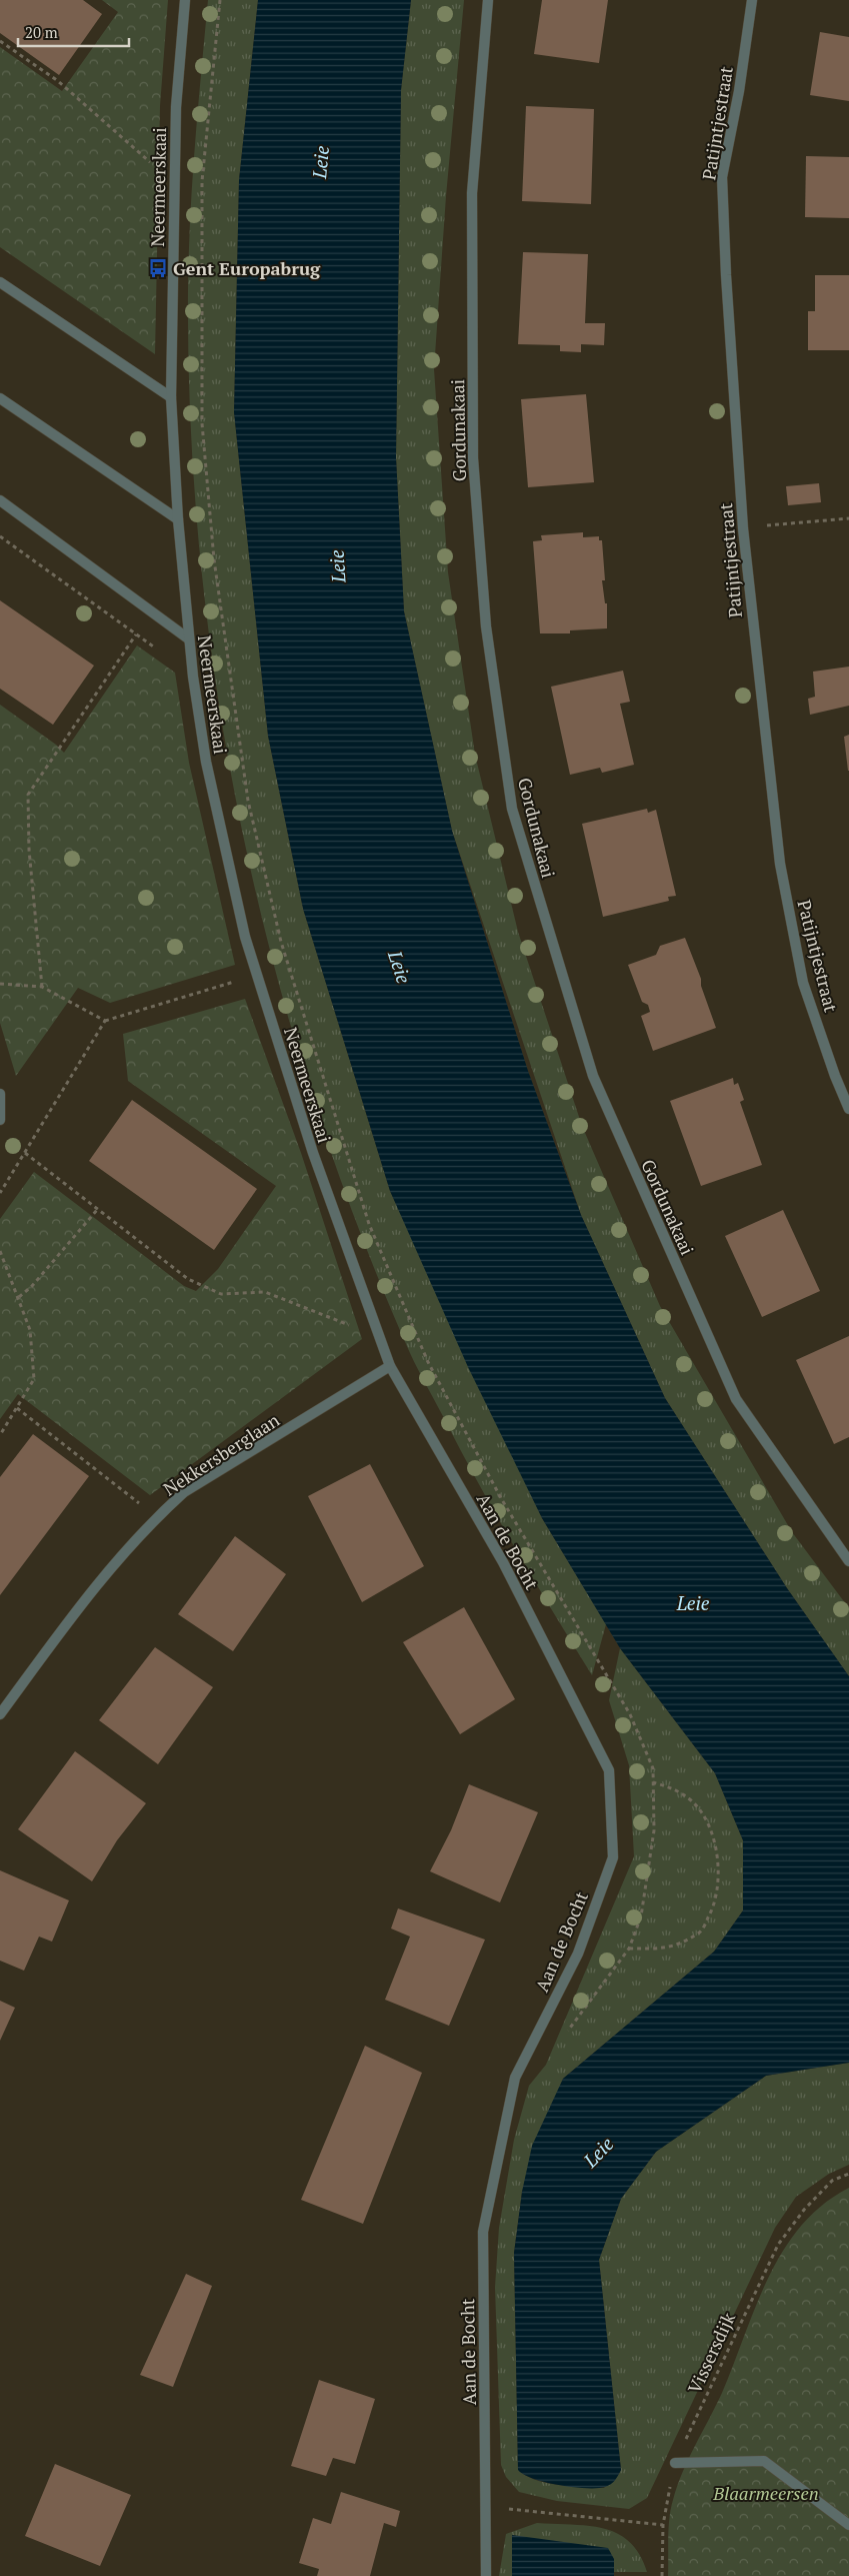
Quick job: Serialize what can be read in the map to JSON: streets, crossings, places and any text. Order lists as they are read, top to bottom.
{
  "streets": {
    "street": [
      "Patijntjestraat",
      "Neermeerskaai",
      "Gordunakaai",
      "Nekkersberglaan",
      "Aan de Bocht"
    ],
    "path": ["Vissersdijk"]
  },
  "crossings": [
    ["Neermeerskaai", "Nekkersberglaan"],
    ["Neermeerskaai", "Aan de Bocht"],
    ["Nekkersberglaan", "Aan de Bocht"]
  ],
  "water": ["Leie"],
  "parks": ["Blaarmeersen"],
  "places": {
    "bus stop": ["Gent Europabrug"]
  },
  "scale_bar": "20 m"
}
